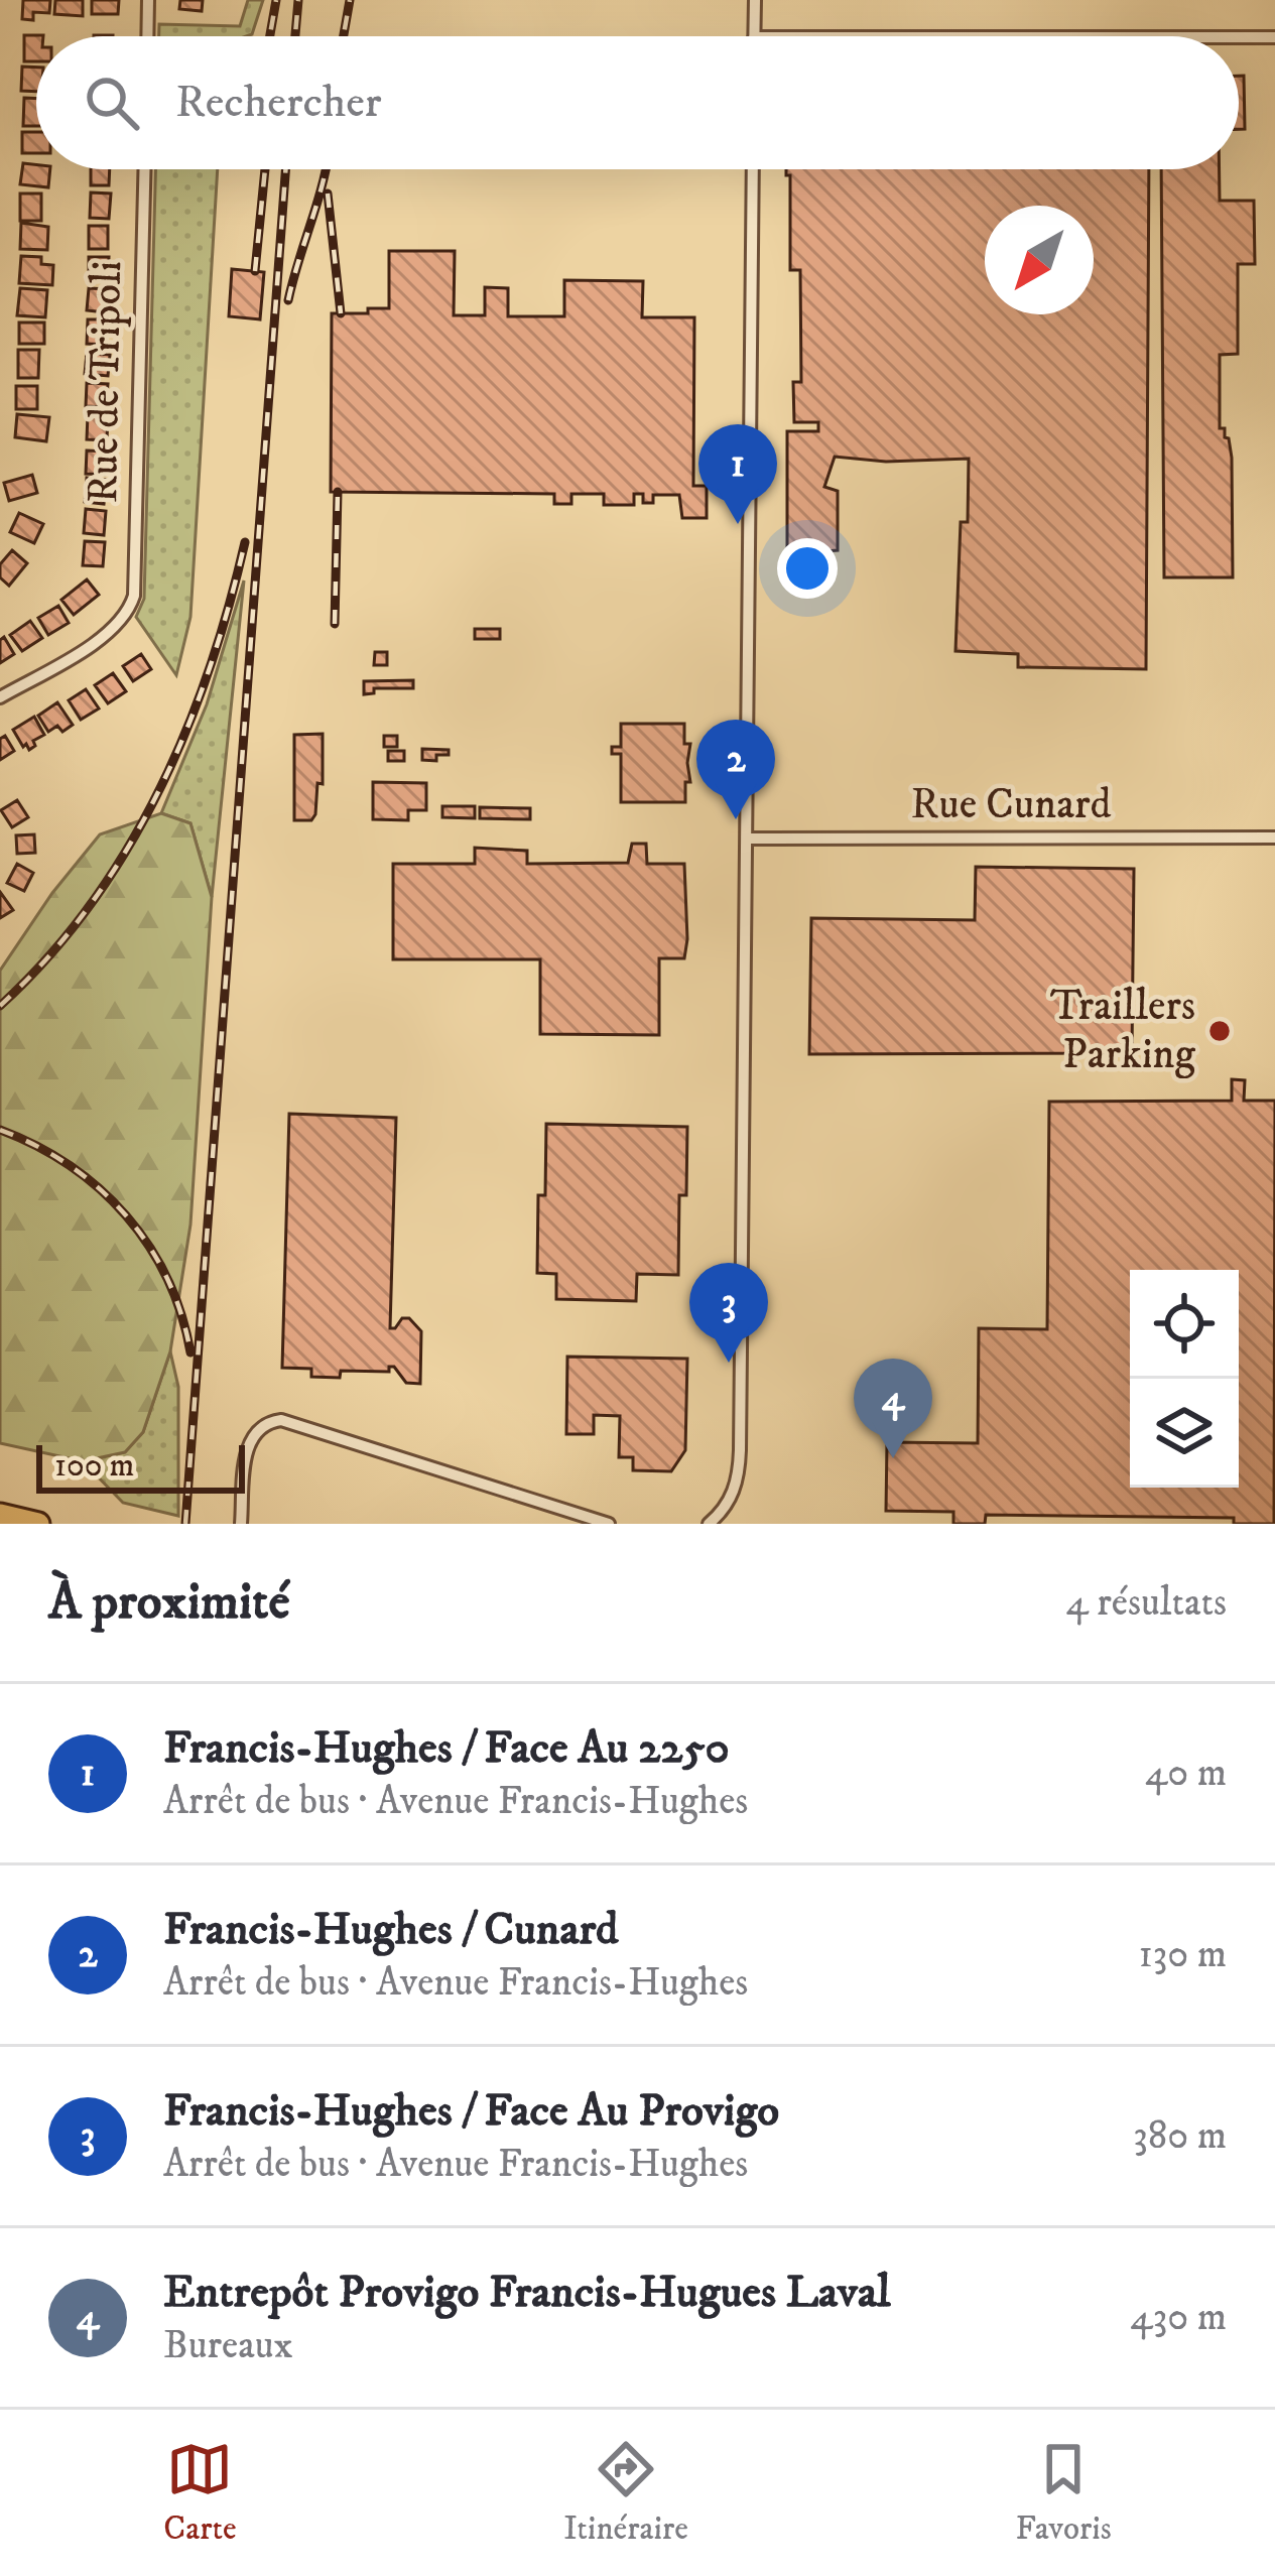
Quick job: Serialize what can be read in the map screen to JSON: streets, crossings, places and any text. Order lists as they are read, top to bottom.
{
  "streets": {
    "street": ["Rue de Tripoli", "Rue Cunard"]
  },
  "places": ["Traillers Parking"],
  "scale_bar": "100 m",
  "north": "bottom left",
  "page": {
    "search": "Rechercher",
    "pins": [
      "1",
      "2",
      "3",
      "4"
    ],
    "scale": "100 m",
    "heading": ["À proximité", "4 résultats"],
    "list": [
      {
        "mark": "1",
        "name": "Francis-Hughes / Face Au 2250",
        "note": "Arrêt de bus · Avenue Francis-Hughes",
        "value": "40 m"
      },
      {
        "mark": "2",
        "name": "Francis-Hughes / Cunard",
        "note": "Arrêt de bus · Avenue Francis-Hughes",
        "value": "130 m"
      },
      {
        "mark": "3",
        "name": "Francis-Hughes / Face Au Provigo",
        "note": "Arrêt de bus · Avenue Francis-Hughes",
        "value": "380 m"
      },
      {
        "mark": "4",
        "name": "Entrepôt Provigo Francis-Hugues Laval",
        "note": "Bureaux",
        "value": "430 m"
      }
    ],
    "nav": ["Carte", "Itinéraire", "Favoris"]
  }
}
